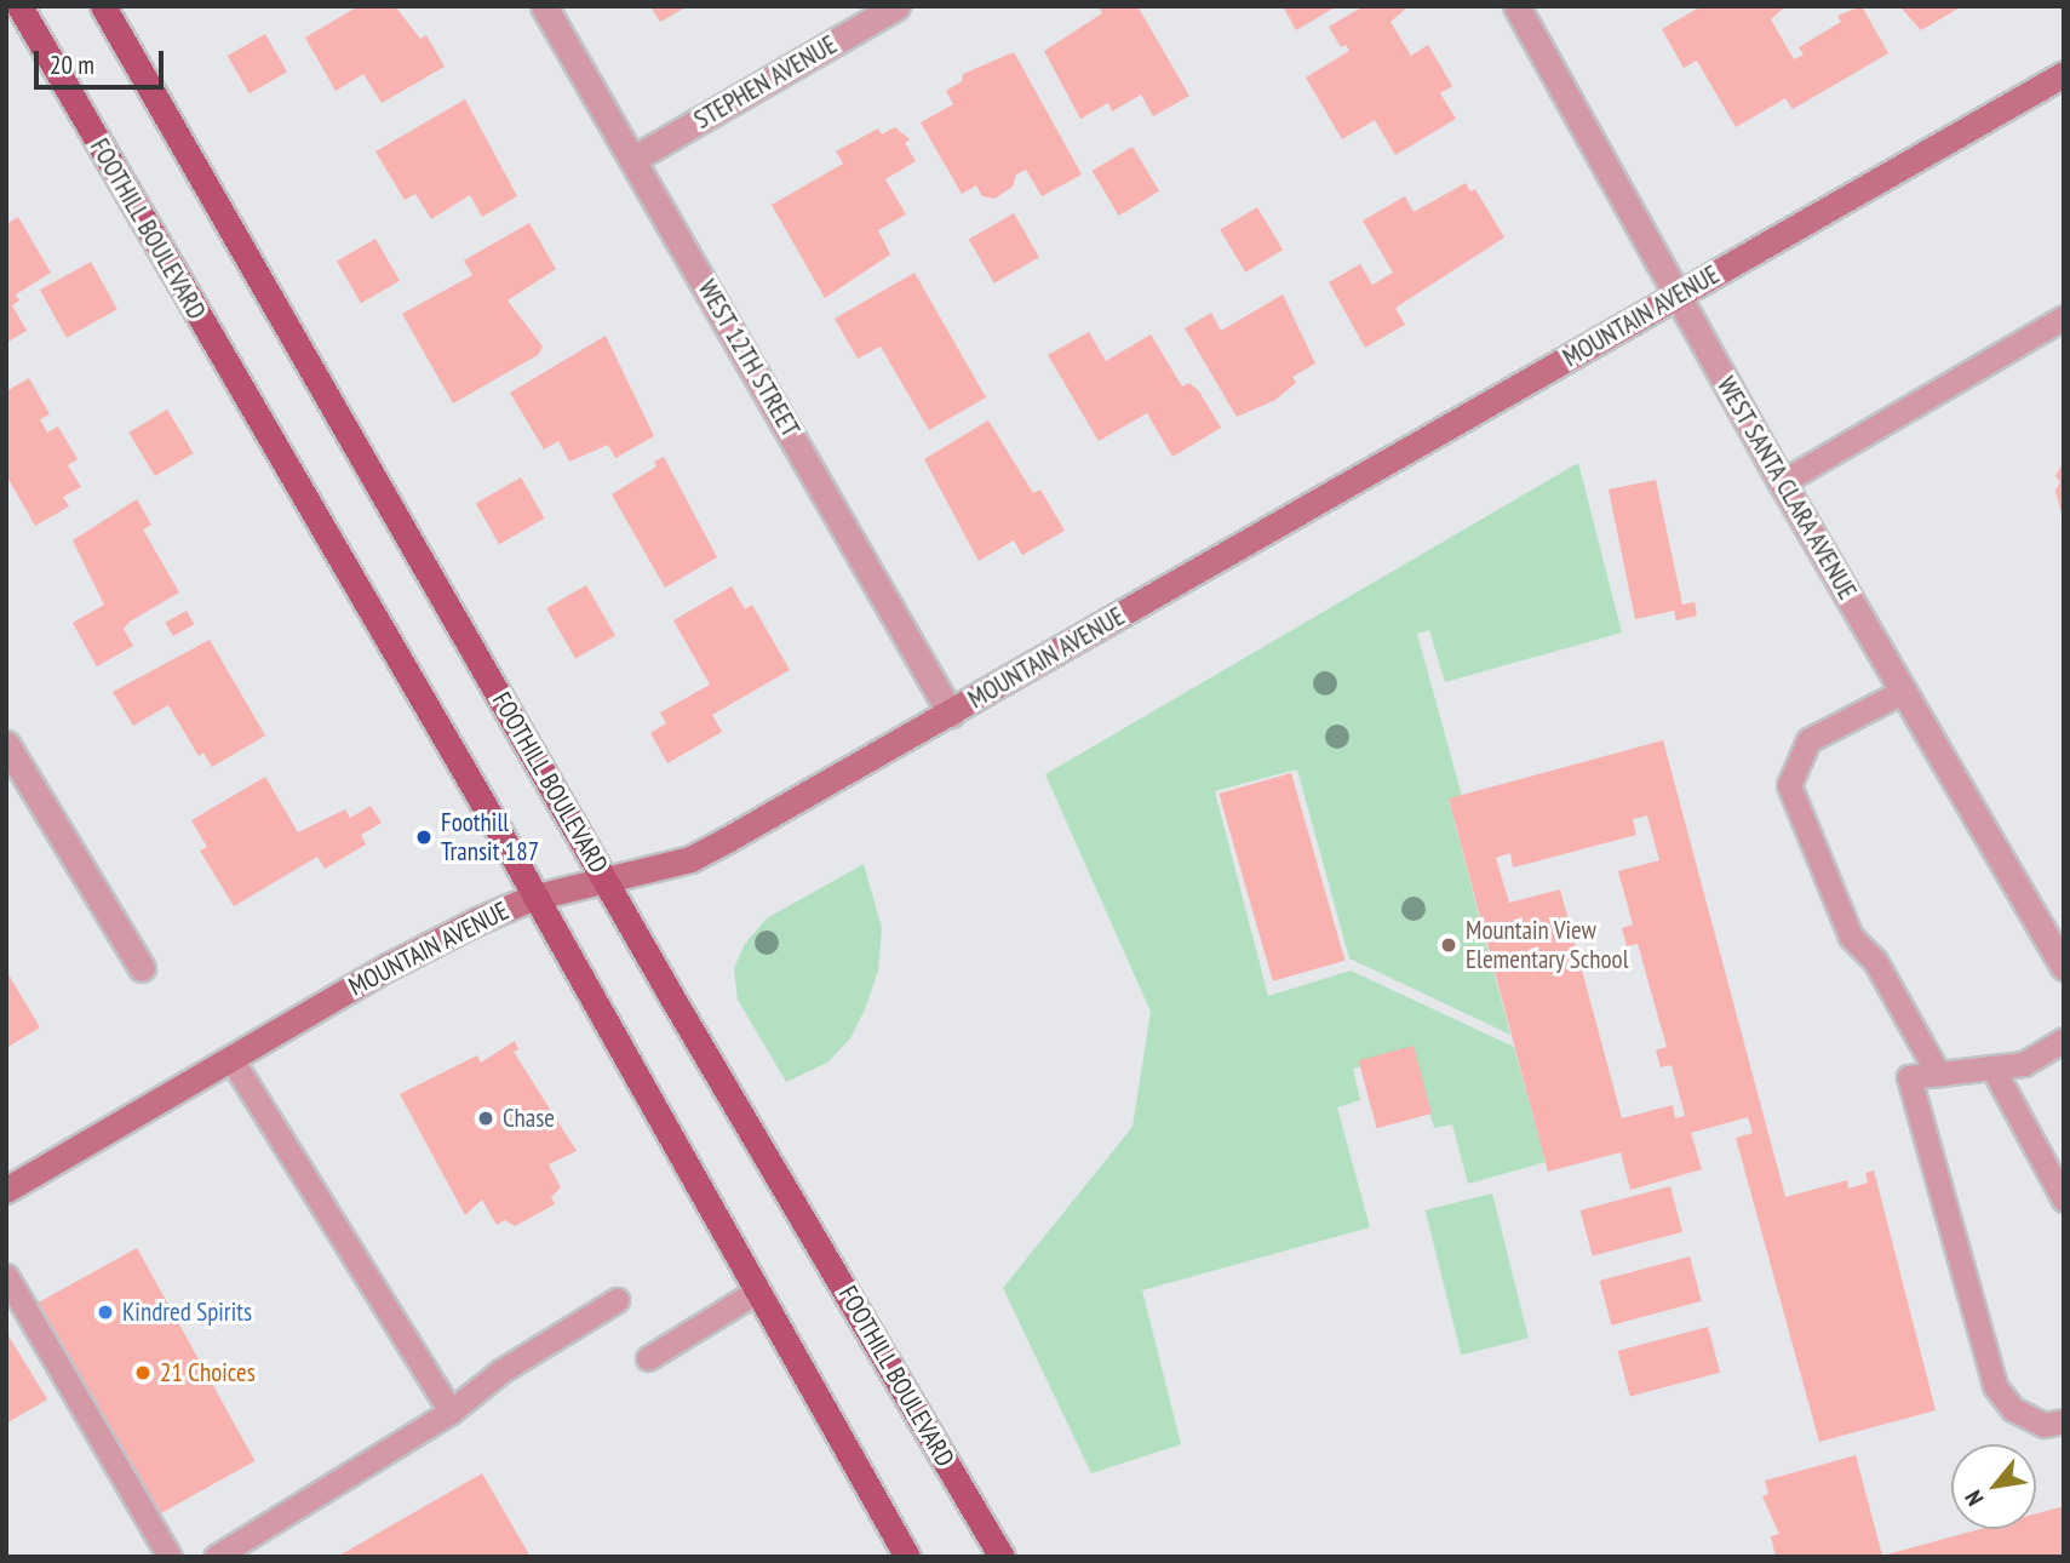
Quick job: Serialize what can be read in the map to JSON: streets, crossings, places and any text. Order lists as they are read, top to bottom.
{
  "streets": {
    "main road": ["FOOTHILL BOULEVARD", "MOUNTAIN AVENUE"],
    "street": ["STEPHEN AVENUE", "WEST 12TH STREET", "WEST SANTA CLARA AVENUE"]
  },
  "crossings": [
    ["STEPHEN AVENUE", "WEST 12TH STREET"],
    ["FOOTHILL BOULEVARD", "MOUNTAIN AVENUE"],
    ["MOUNTAIN AVENUE", "WEST 12TH STREET"],
    ["MOUNTAIN AVENUE", "WEST SANTA CLARA AVENUE"]
  ],
  "places": [
    "Foothill Transit 187",
    "Mountain View Elementary School",
    "Chase",
    "Kindred Spirits",
    "21 Choices"
  ],
  "scale_bar": "20 m",
  "north": "bottom left"
}
